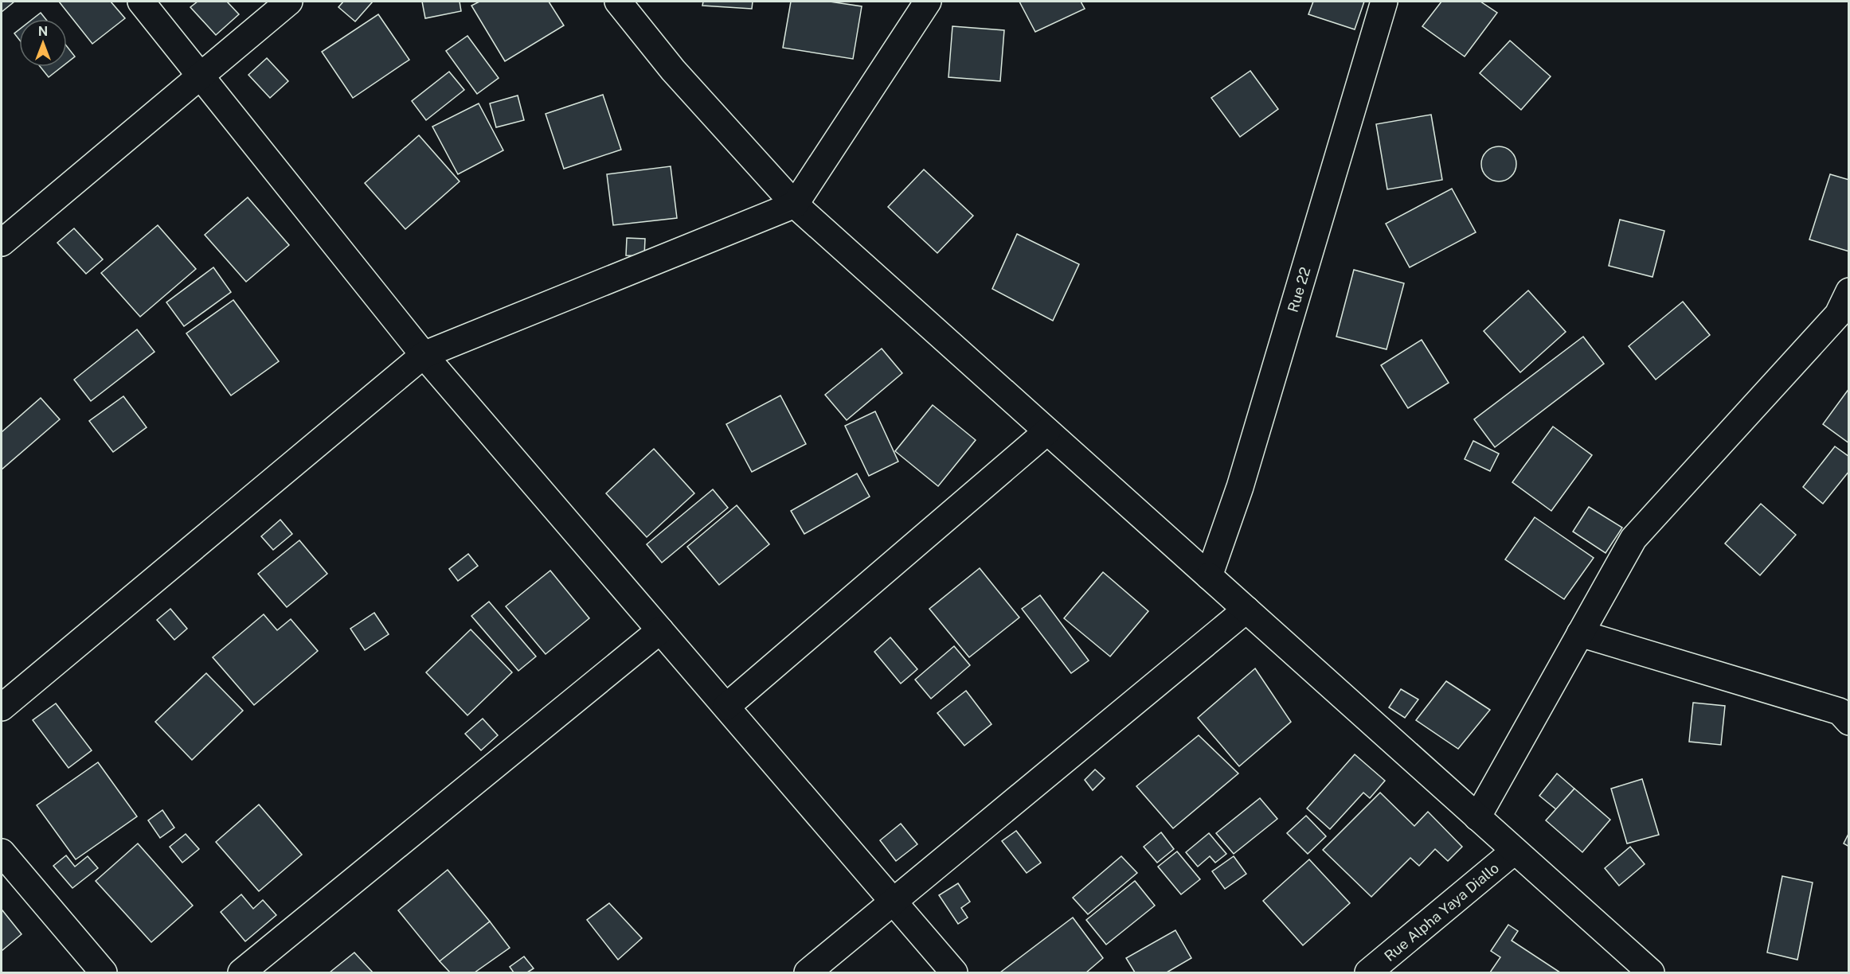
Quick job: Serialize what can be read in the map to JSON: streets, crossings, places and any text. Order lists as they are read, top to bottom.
{
  "streets": {
    "street": ["Rue 22", "Rue Alpha Yaya Diallo"]
  },
  "north": "top"
}
